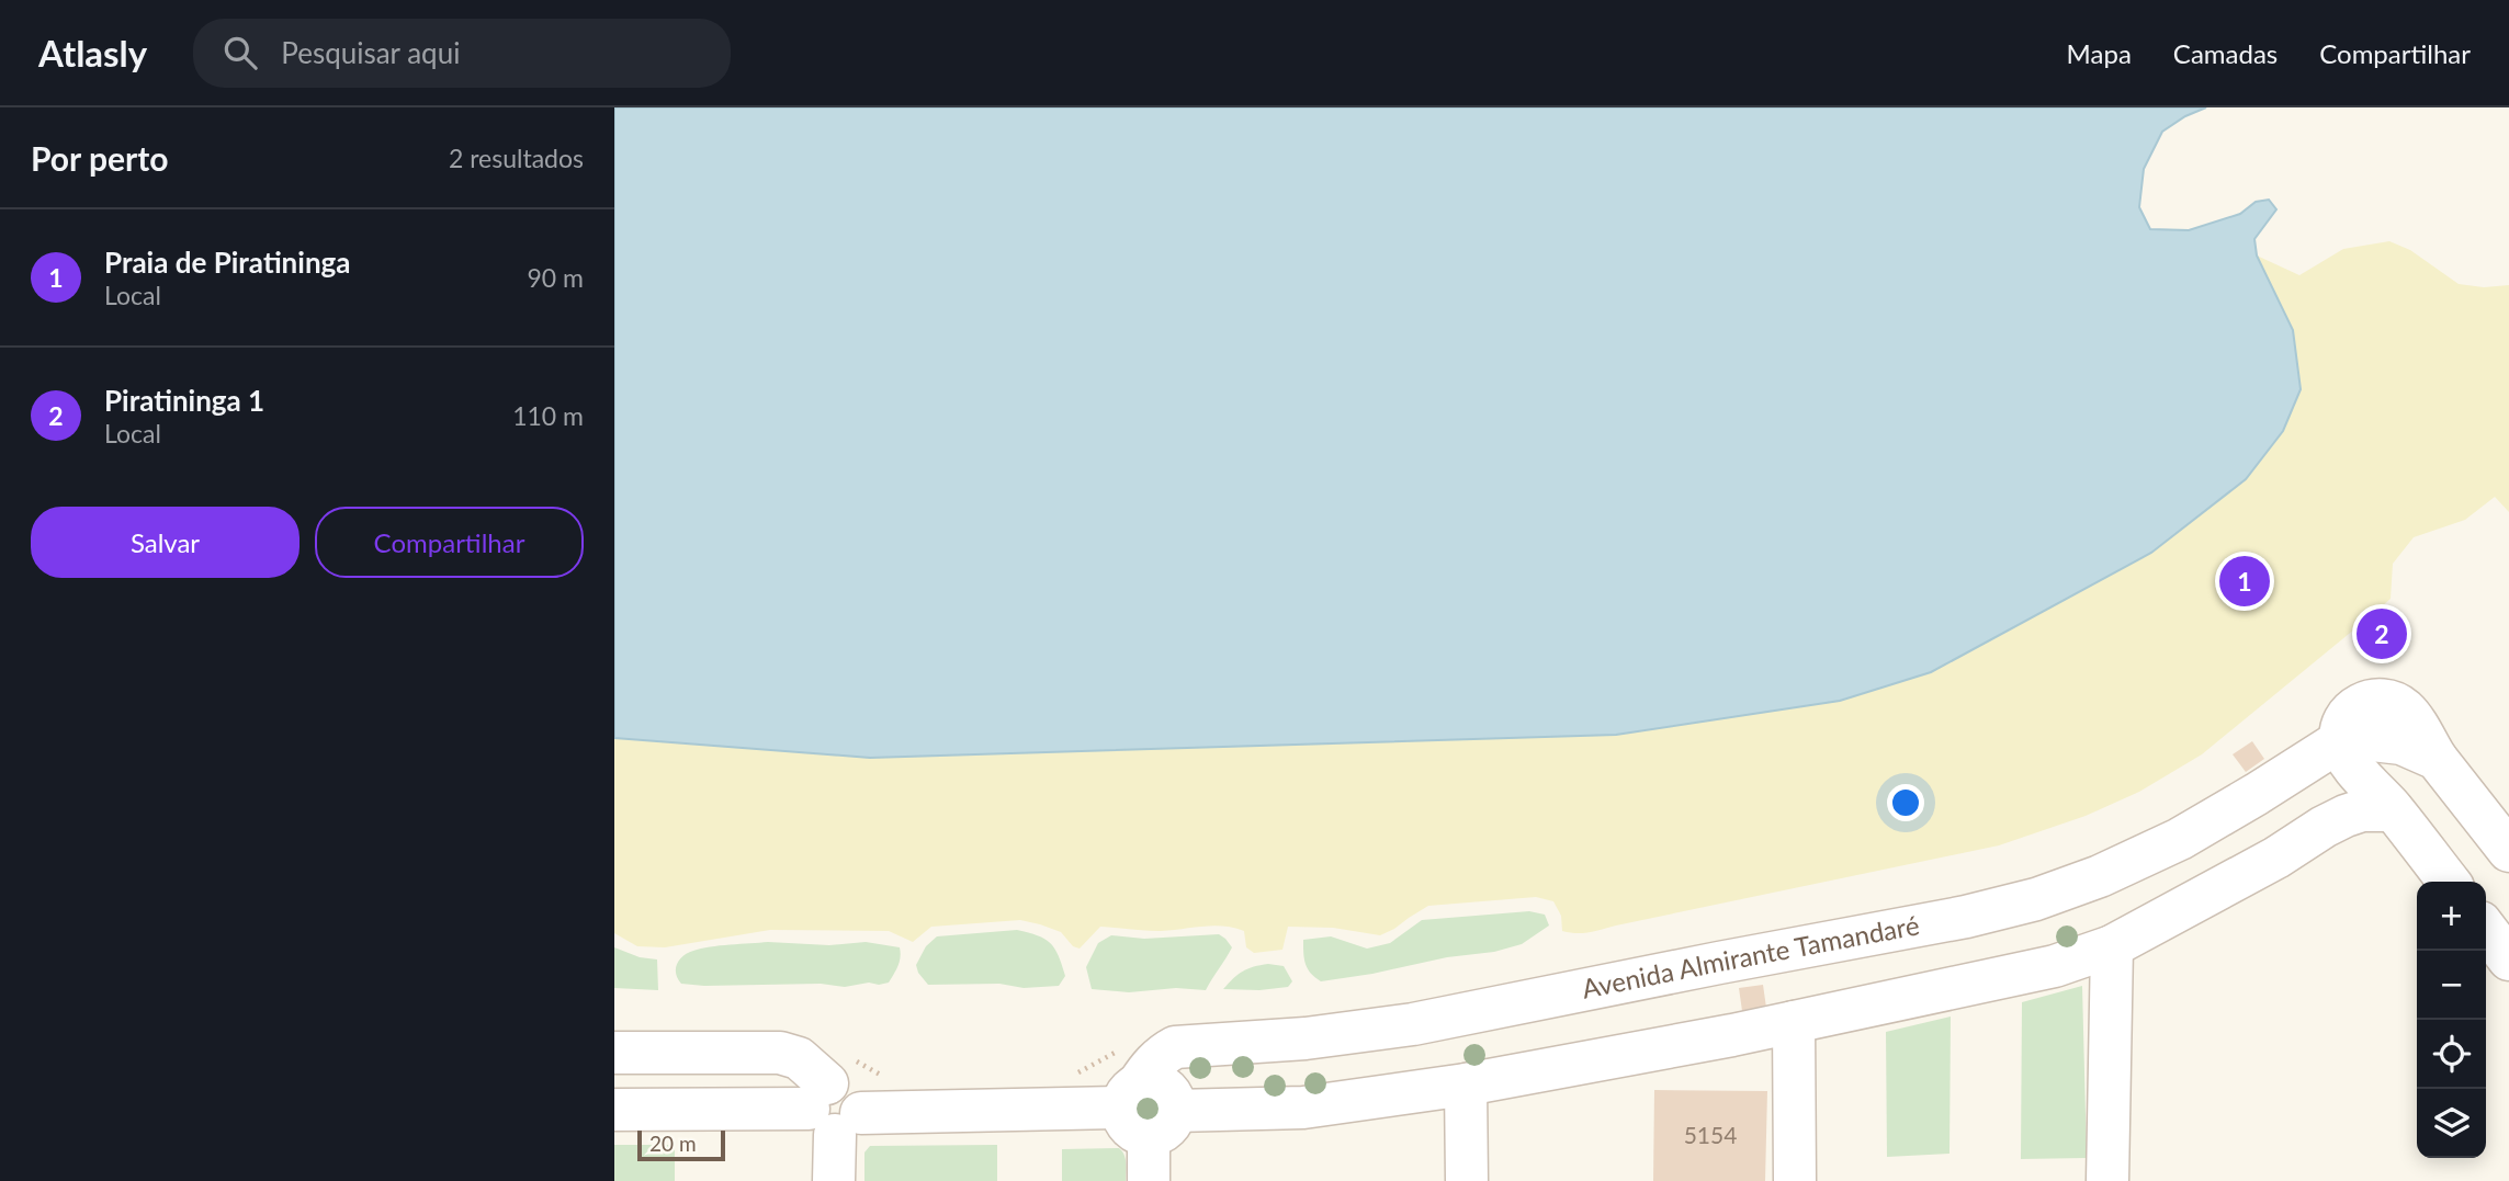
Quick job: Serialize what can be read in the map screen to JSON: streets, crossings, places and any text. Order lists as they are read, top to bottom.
{
  "streets": {
    "street": ["Avenida Almirante Tamandaré"]
  },
  "house_numbers": ["5154"],
  "scale_bar": "20 m",
  "page": {
    "header": "Atlasly",
    "search": "Pesquisar aqui",
    "nav": ["Mapa", "Camadas", "Compartilhar"],
    "heading": ["Por perto", "2 resultados"],
    "list": [
      {
        "mark": "1",
        "name": "Praia de Piratininga",
        "note": "Local",
        "value": "90 m"
      },
      {
        "mark": "2",
        "name": "Piratininga 1",
        "note": "Local",
        "value": "110 m"
      }
    ],
    "buttons": ["Salvar", "Compartilhar"],
    "pins": ["1", "2"],
    "map_buttons": ["+", "−"],
    "scale": "20 m"
  }
}
